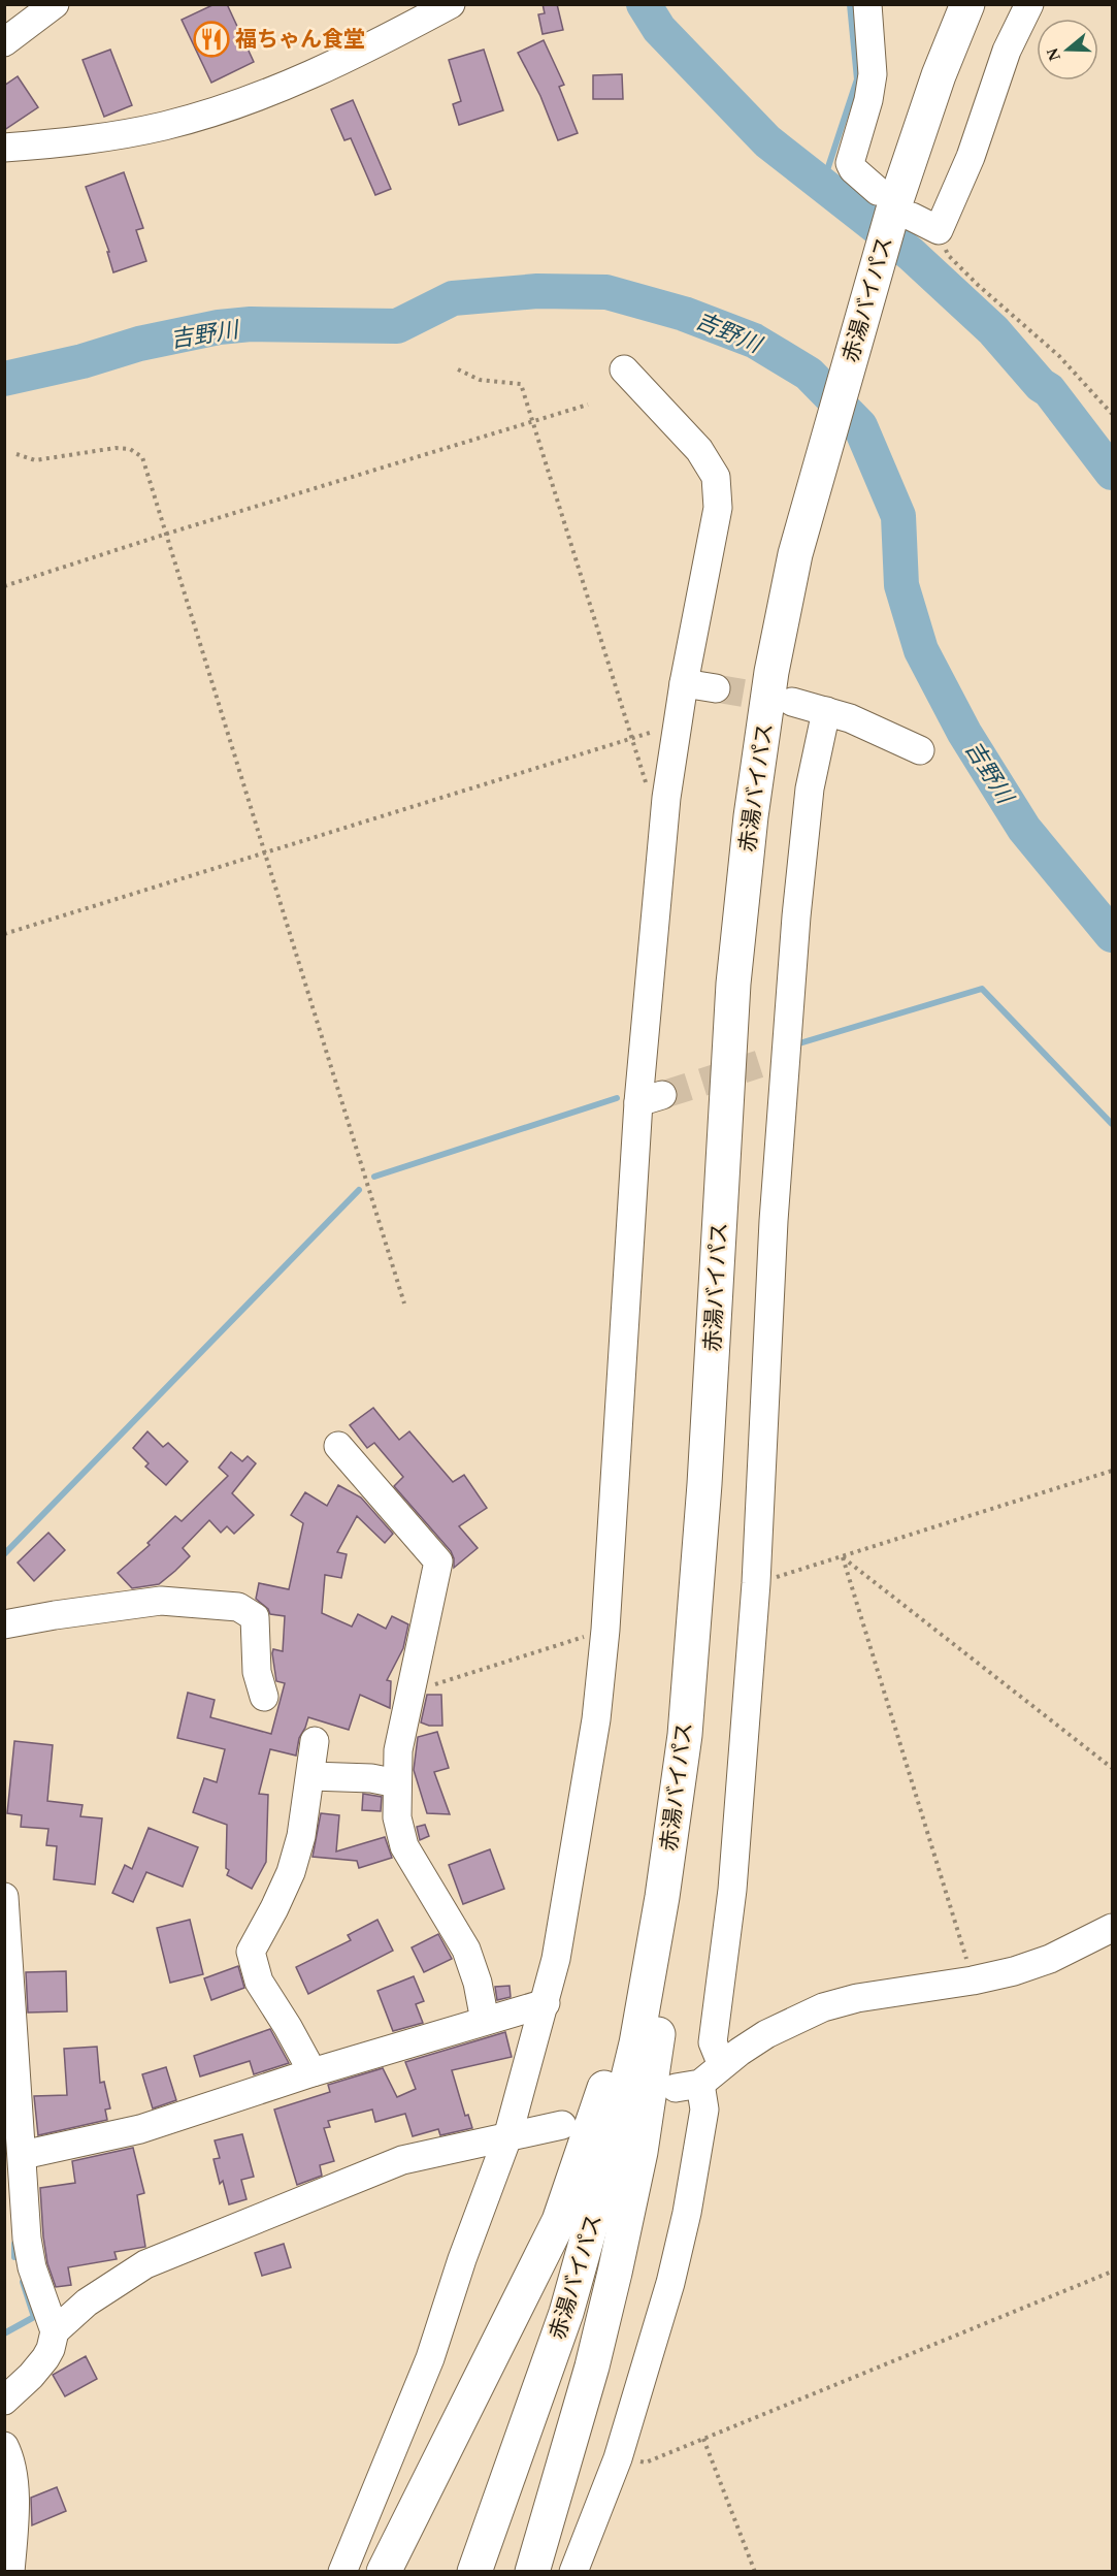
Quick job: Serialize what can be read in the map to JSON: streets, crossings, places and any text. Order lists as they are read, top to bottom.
{
  "streets": {
    "highway": ["赤湯バイパス"]
  },
  "water": ["吉野川"],
  "places": {
    "restaurant": ["福ちゃん食堂"]
  },
  "north": "left"
}
